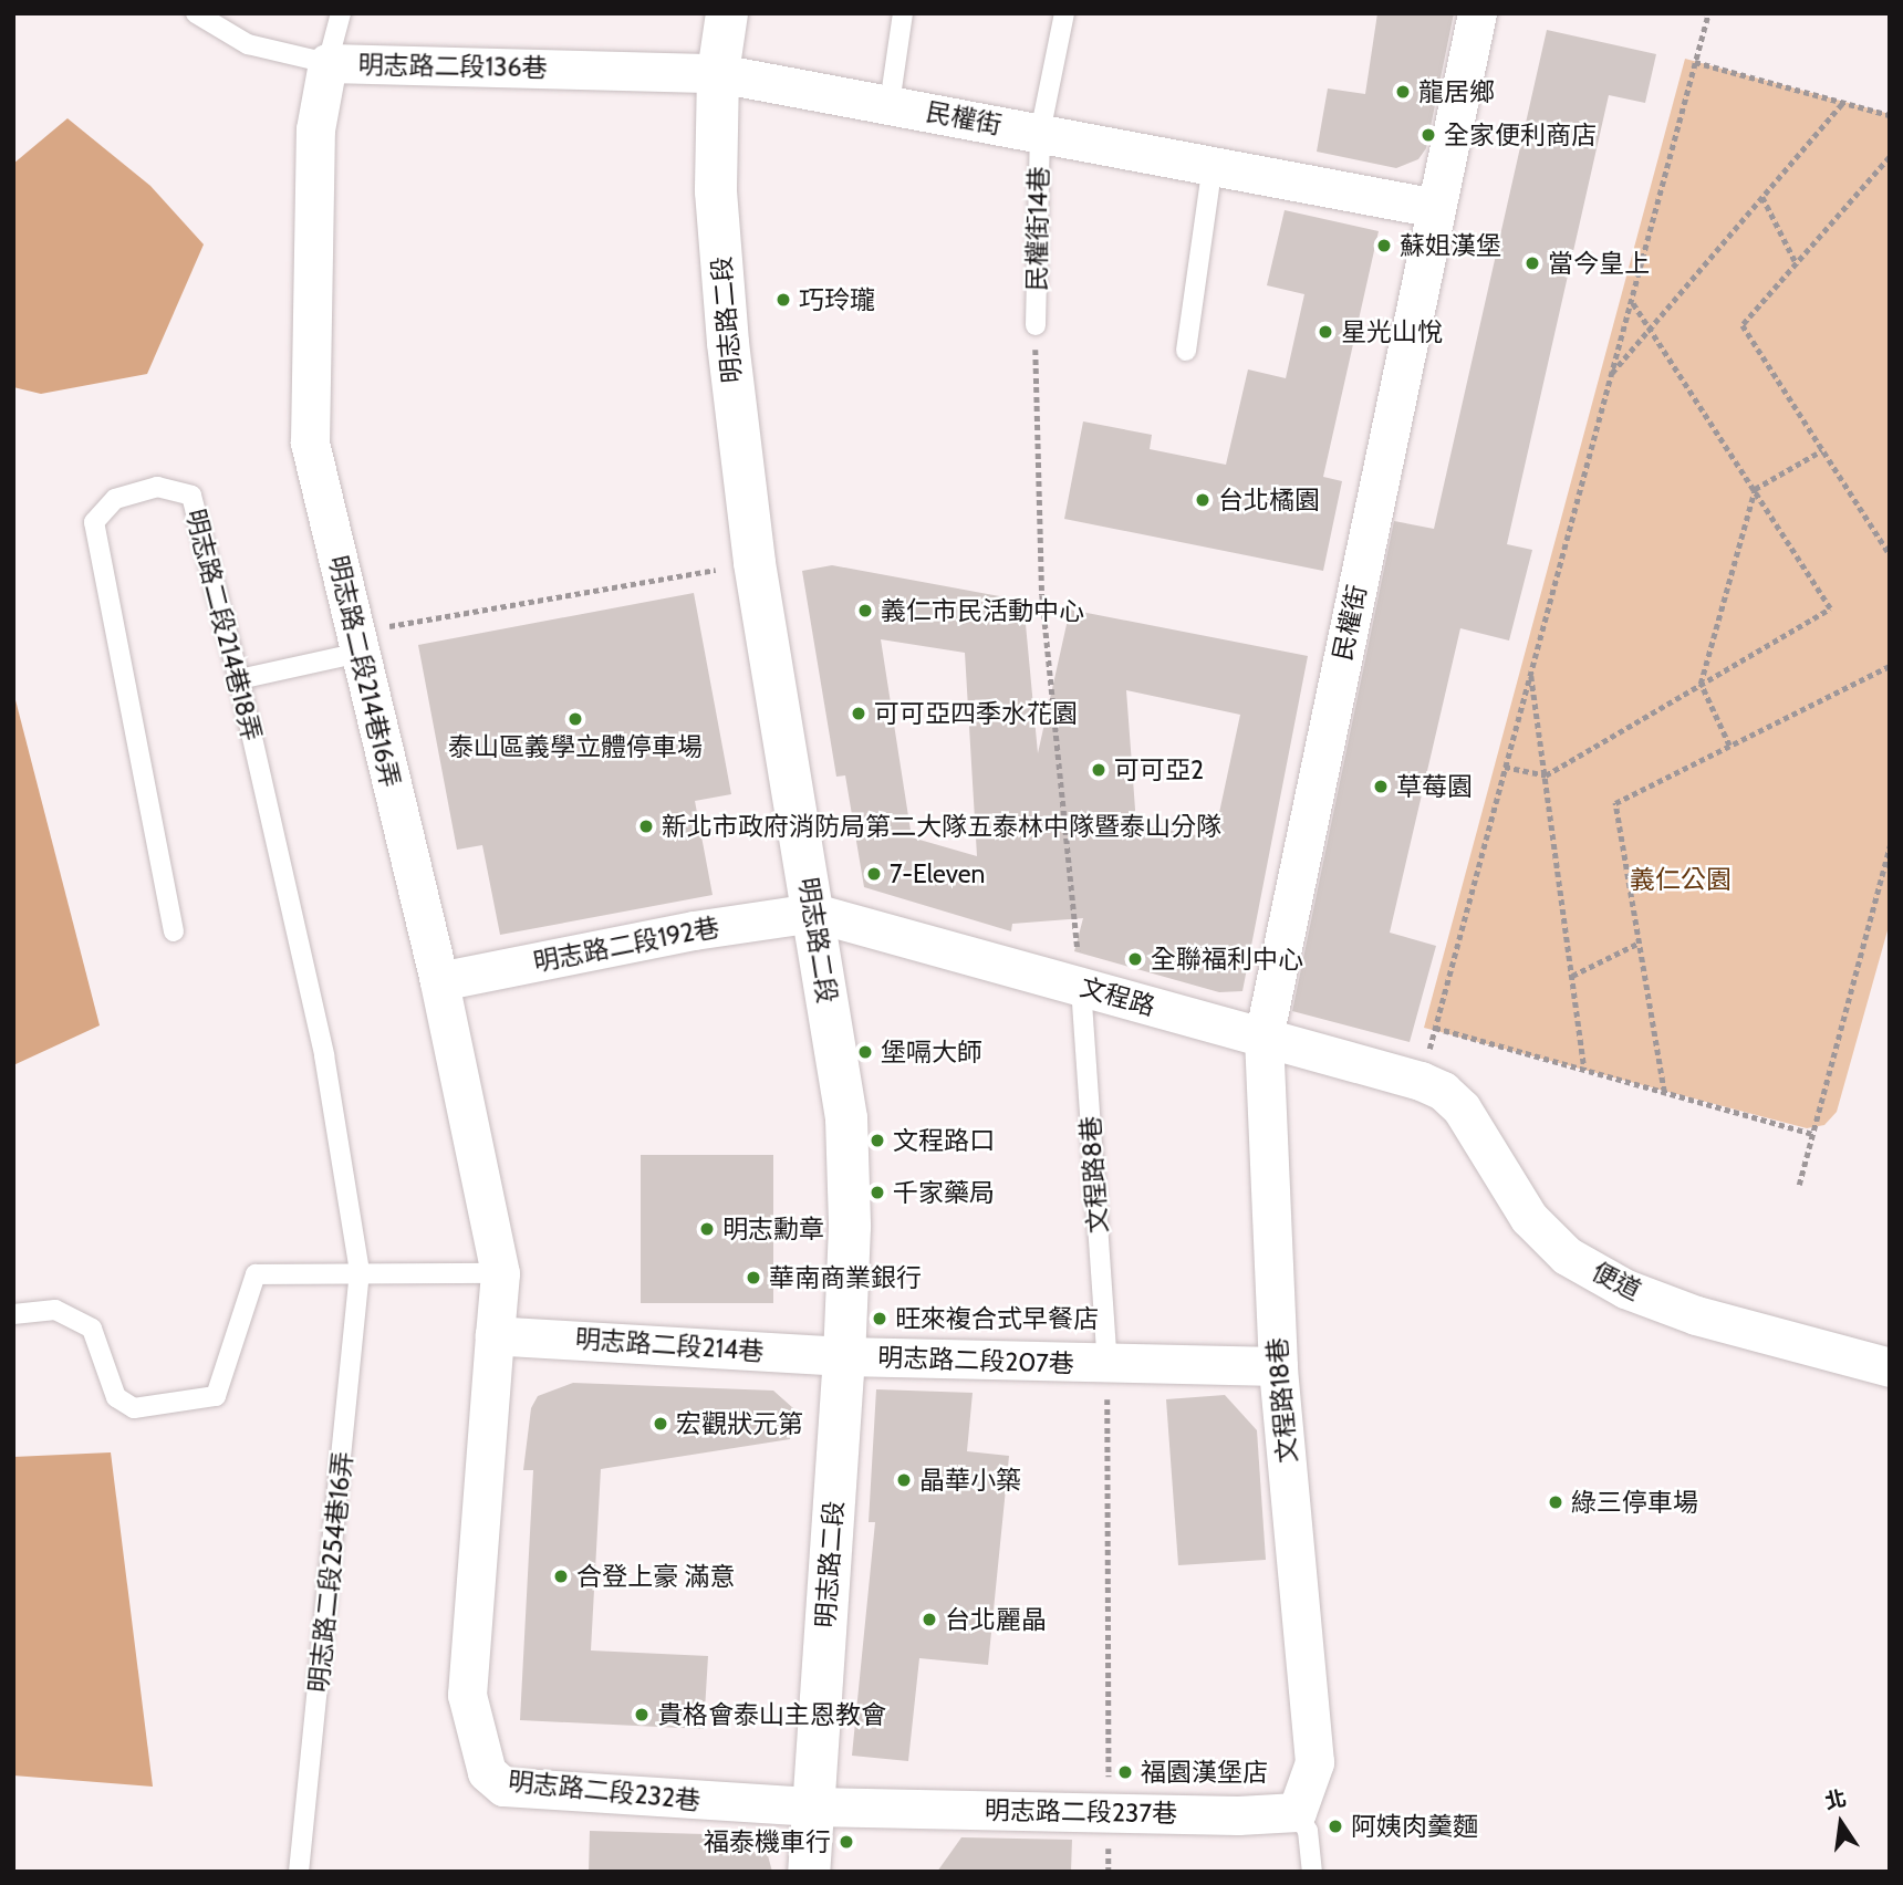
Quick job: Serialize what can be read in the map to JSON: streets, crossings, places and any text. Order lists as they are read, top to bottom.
{
  "streets": {
    "main road": ["明志路二段"],
    "street": [
      "明志路二段136巷",
      "民權街",
      "明志路二段214巷16弄",
      "明志路二段192巷",
      "文程路",
      "便道",
      "明志路二段214巷",
      "明志路二段207巷",
      "文程路18巷",
      "明志路二段232巷",
      "明志路二段237巷"
    ],
    "lane": [
      "民權街14巷",
      "明志路二段214巷18弄",
      "文程路8巷",
      "明志路二段254巷16弄"
    ]
  },
  "crossings": [
    ["明志路二段136巷", "民權街"],
    ["明志路二段136巷", "明志路二段"],
    ["明志路二段136巷", "明志路二段214巷16弄"],
    ["民權街", "民權街14巷"],
    ["民權街", "明志路二段"],
    ["民權街", "文程路"],
    ["民權街", "文程路18巷"],
    ["明志路二段", "明志路二段192巷"],
    ["明志路二段", "文程路"],
    ["明志路二段", "明志路二段214巷"],
    ["明志路二段", "明志路二段207巷"],
    ["明志路二段", "明志路二段232巷"],
    ["明志路二段", "明志路二段237巷"],
    ["明志路二段214巷18弄", "明志路二段254巷16弄"],
    ["明志路二段214巷16弄", "明志路二段192巷"],
    ["明志路二段192巷", "文程路"],
    ["文程路", "文程路8巷"],
    ["文程路", "便道"],
    ["文程路", "文程路18巷"],
    ["文程路8巷", "明志路二段207巷"],
    ["明志路二段214巷", "明志路二段207巷"],
    ["明志路二段214巷", "明志路二段232巷"],
    ["明志路二段207巷", "文程路18巷"],
    ["文程路18巷", "明志路二段237巷"],
    ["明志路二段232巷", "明志路二段237巷"]
  ],
  "parks": ["義仁公園"],
  "places": [
    "龍居鄉",
    "全家便利商店",
    "蘇姐漢堡",
    "當今皇上",
    "巧玲瓏",
    "星光山悅",
    "台北橘園",
    "義仁市民活動中心",
    "可可亞四季水花園",
    "泰山區義學立體停車場",
    "可可亞2",
    "草莓園",
    "新北市政府消防局第二大隊五泰林中隊暨泰山分隊",
    "7-Eleven",
    "全聯福利中心",
    "堡嗝大師",
    "文程路口",
    "千家藥局",
    "明志勳章",
    "華南商業銀行",
    "旺來複合式早餐店",
    "宏觀狀元第",
    "晶華小築",
    "綠三停車場",
    "合登上豪 滿意",
    "台北麗晶",
    "貴格會泰山主恩教會",
    "福園漢堡店",
    "阿姨肉羹麵",
    "福泰機車行"
  ],
  "north": "top"
}
